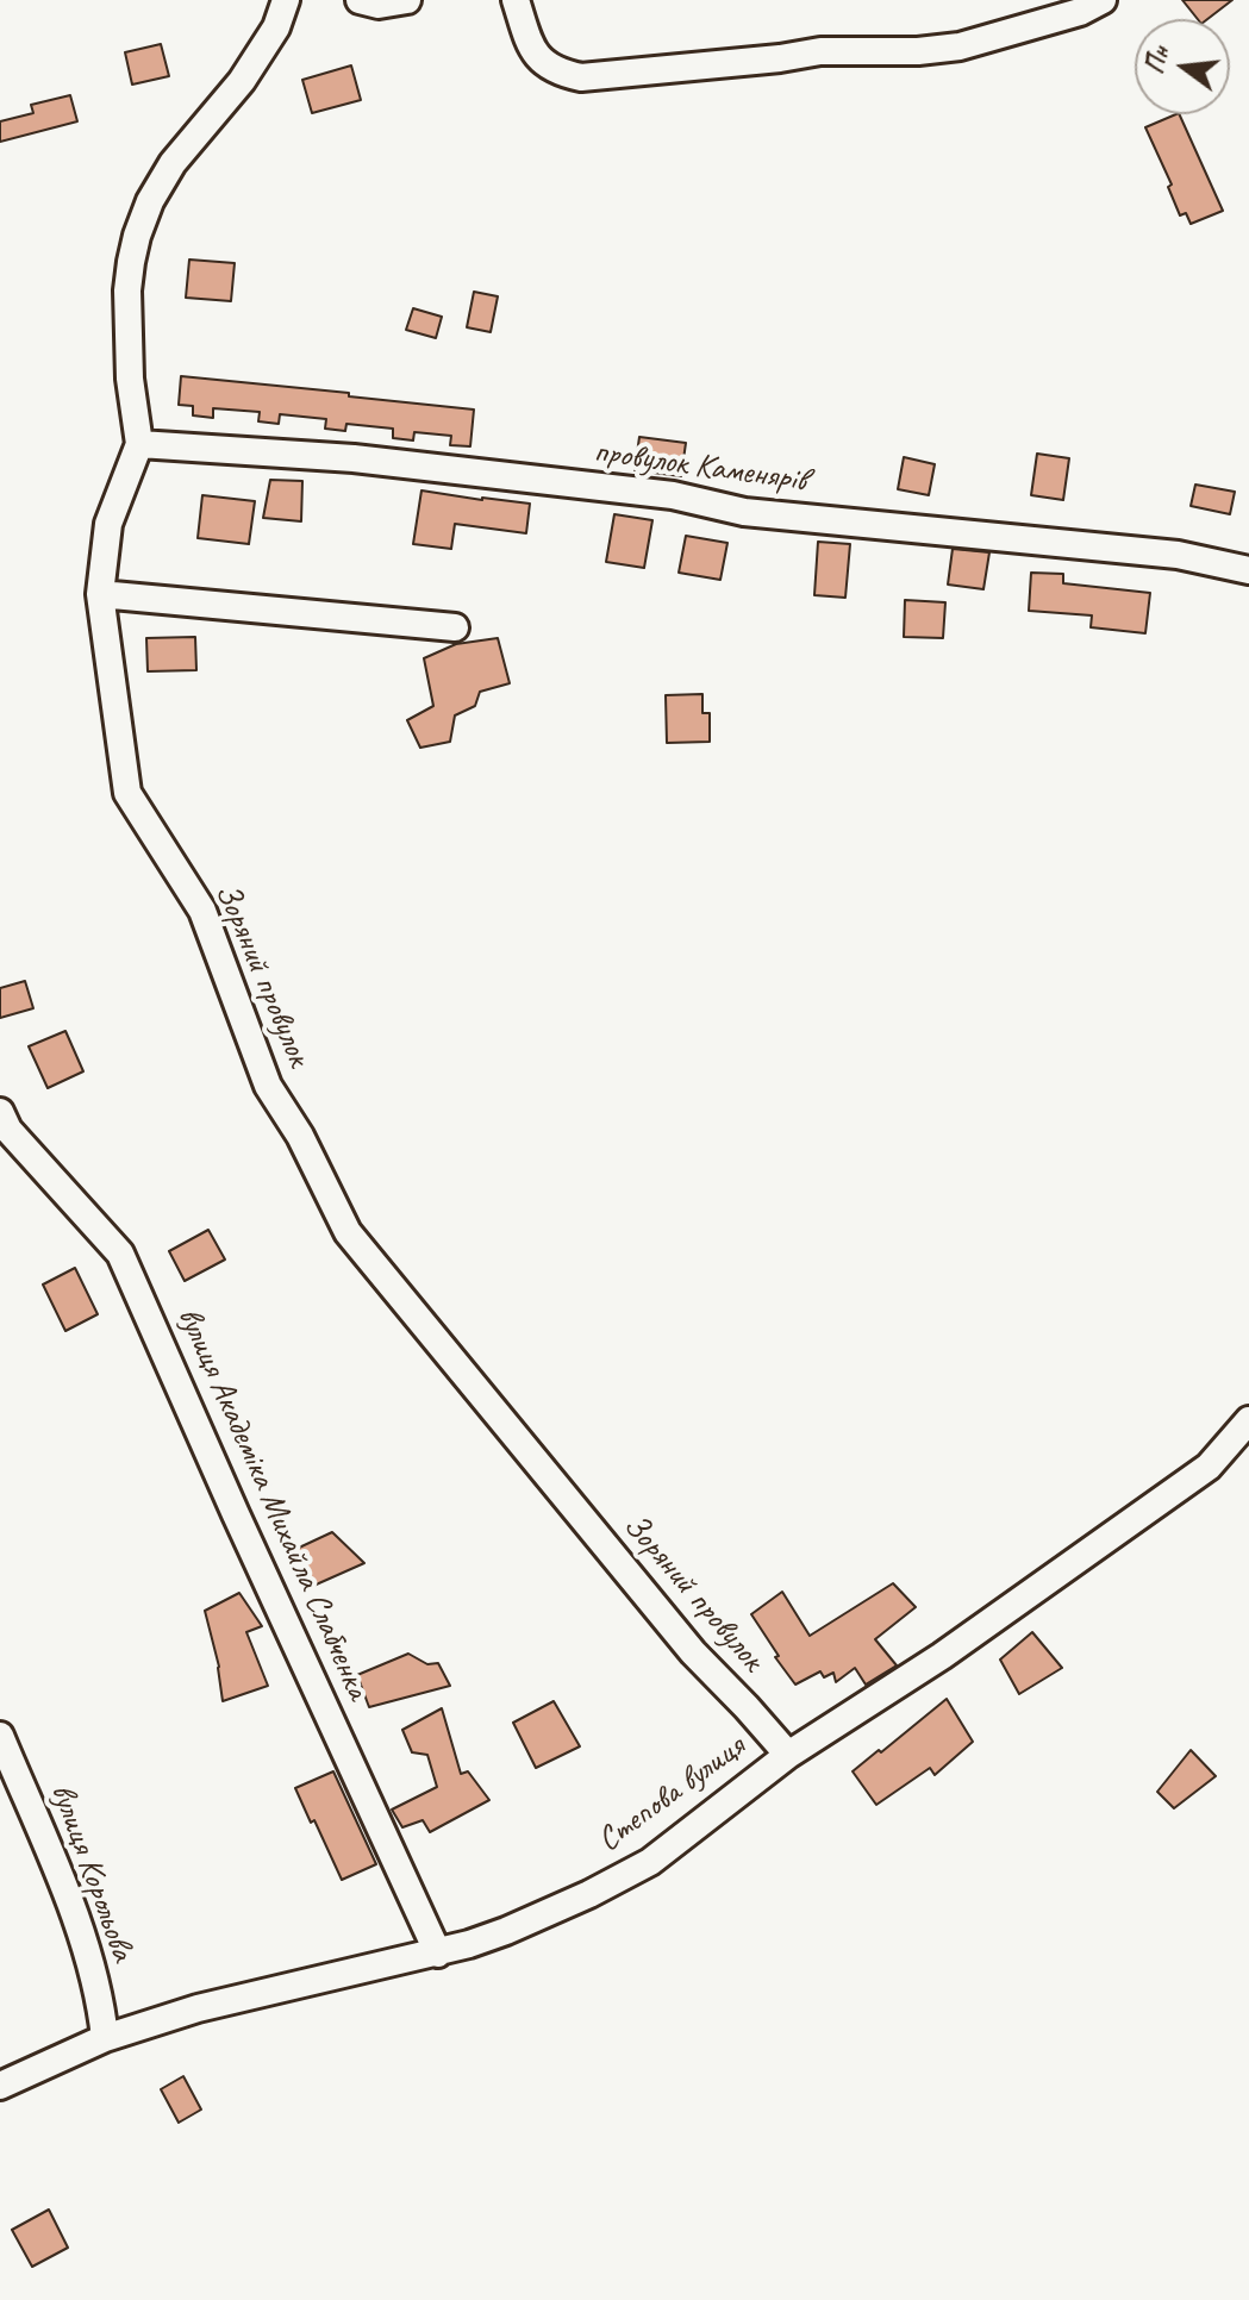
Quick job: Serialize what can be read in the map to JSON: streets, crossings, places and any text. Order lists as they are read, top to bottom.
{
  "streets": {
    "street": [
      "провулок Каменярів",
      "Зоряний провулок",
      "вулиця Академіка Михайла Слабченка",
      "Степова вулиця",
      "вулиця Корольова"
    ]
  },
  "crossings": [
    ["провулок Каменярів", "Зоряний провулок"],
    ["Зоряний провулок", "Степова вулиця"],
    ["вулиця Академіка Михайла Слабченка", "Степова вулиця"],
    ["Степова вулиця", "вулиця Корольова"]
  ],
  "north": "left"
}
